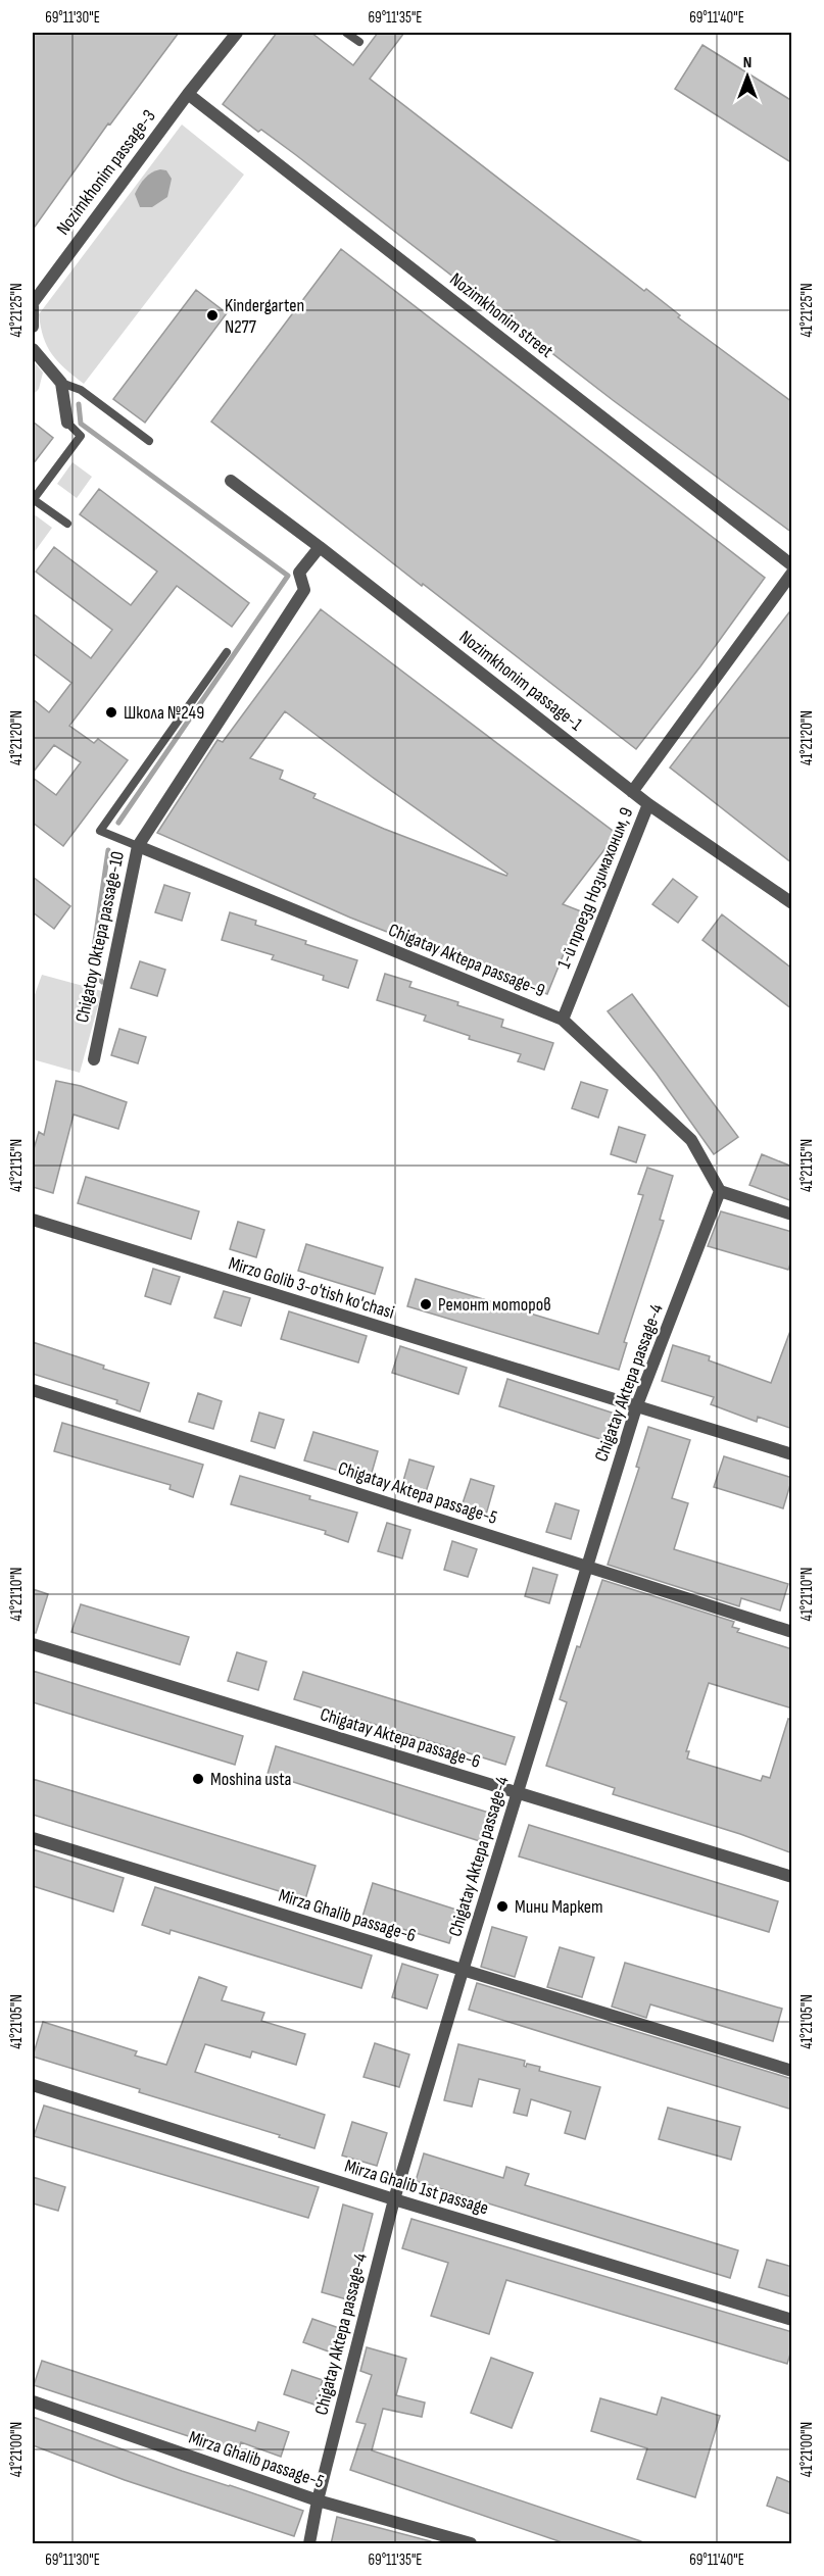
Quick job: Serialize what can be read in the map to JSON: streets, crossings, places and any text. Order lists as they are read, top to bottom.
{
  "streets": {
    "street": [
      "Nozimkhonim passage-3",
      "Nozimkhonim street",
      "Nozimkhonim passage-1",
      "1-й проезд Нозимахоним, 9",
      "Chigatoy Oktepa passage-10",
      "Chigatay Aktepa passage-9",
      "Mirzo Golib 3-o'tish ko'chasi",
      "Chigatay Aktepa passage-4",
      "Chigatay Aktepa passage-5",
      "Chigatay Aktepa passage-6",
      "Mirza Ghalib passage-6",
      "Mirza Ghalib 1st passage",
      "Mirza Ghalib passage-5"
    ]
  },
  "crossings": [
    ["Nozimkhonim passage-3", "Nozimkhonim street"],
    ["Nozimkhonim passage-1", "1-й проезд Нозимахоним, 9"],
    ["Nozimkhonim passage-1", "Chigatoy Oktepa passage-10"],
    ["1-й проезд Нозимахоним, 9", "Chigatay Aktepa passage-9"],
    ["Chigatoy Oktepa passage-10", "Chigatay Aktepa passage-9"],
    ["Chigatay Aktepa passage-9", "Chigatay Aktepa passage-4"],
    ["Mirzo Golib 3-o'tish ko'chasi", "Chigatay Aktepa passage-4"],
    ["Chigatay Aktepa passage-4", "Chigatay Aktepa passage-5"],
    ["Chigatay Aktepa passage-4", "Chigatay Aktepa passage-6"],
    ["Chigatay Aktepa passage-4", "Mirza Ghalib passage-6"],
    ["Chigatay Aktepa passage-4", "Mirza Ghalib 1st passage"],
    ["Chigatay Aktepa passage-4", "Mirza Ghalib passage-5"]
  ],
  "places": [
    "Kindergarten N277",
    "Школа №249",
    "Ремонт моторов",
    "Moshina usta",
    "Мини Маркет"
  ],
  "north": "top",
  "coordinates": [
    "69°11'30\"E",
    "69°11'35\"E",
    "69°11'40\"E",
    "41°21'25\"N",
    "41°21'20\"N",
    "41°21'15\"N",
    "41°21'10\"N",
    "41°21'05\"N",
    "41°21'00\"N"
  ]
}
